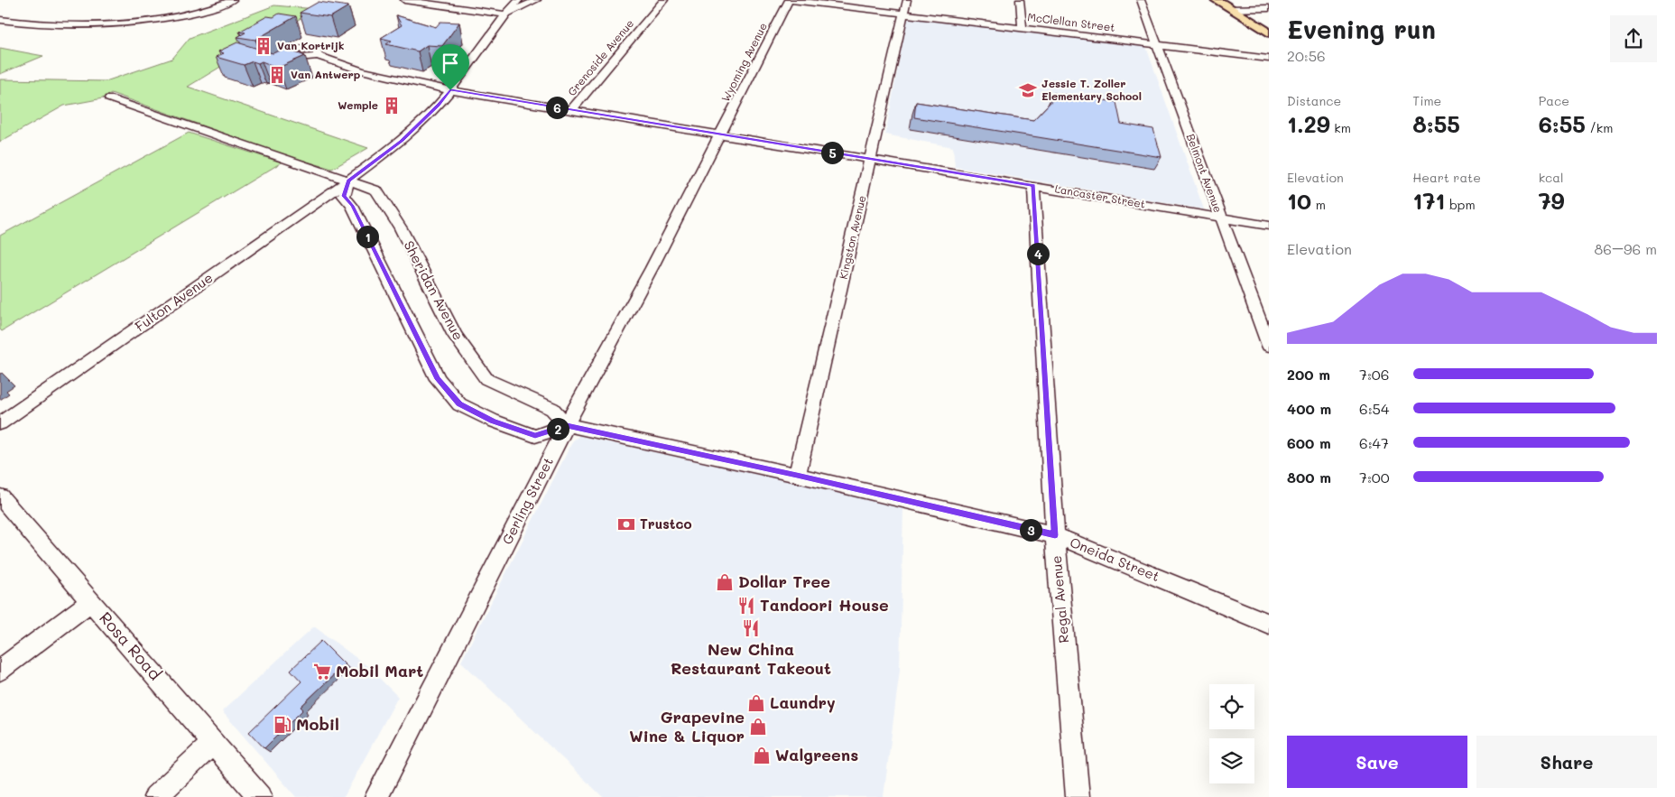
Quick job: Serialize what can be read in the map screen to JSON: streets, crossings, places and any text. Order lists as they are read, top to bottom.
{
  "streets": {
    "street": [
      "McClellan Street",
      "Grenoside Avenue",
      "Wyoming Avenue",
      "Belmont Avenue",
      "Lancaster Street",
      "Kingston Avenue",
      "Sheridan Avenue",
      "Fulton Avenue",
      "Gerling Street",
      "Oneida Street",
      "Regal Avenue",
      "Rosa Road"
    ]
  },
  "crossings": [
    ["McClellan Street", "Wyoming Avenue"],
    ["McClellan Street", "Belmont Avenue"],
    ["McClellan Street", "Kingston Avenue"],
    ["Grenoside Avenue", "Lancaster Street"],
    ["Wyoming Avenue", "Lancaster Street"],
    ["Wyoming Avenue", "Gerling Street"],
    ["Belmont Avenue", "Lancaster Street"],
    ["Lancaster Street", "Kingston Avenue"],
    ["Lancaster Street", "Fulton Avenue"],
    ["Lancaster Street", "Gerling Street"],
    ["Lancaster Street", "Regal Avenue"],
    ["Kingston Avenue", "Oneida Street"],
    ["Sheridan Avenue", "Fulton Avenue"],
    ["Sheridan Avenue", "Gerling Street"],
    ["Oneida Street", "Regal Avenue"]
  ],
  "places": {
    "building": ["Van Kortrijk", "Van Antwerp", "Wemple"],
    "school or university": ["Jessie T. Zoller Elementary School"],
    "bank": ["Trustco"],
    "shop": [
      "Dollar Tree",
      "Laundry",
      "Grapevine Wine & Liquor",
      "Walgreens"
    ],
    "restaurant": ["Tandoori House", "New China Restaurant Takeout"],
    "supermarket": ["Mobil Mart"],
    "fuel station": ["Mobil"]
  },
  "page": {
    "heading": ["Evening run", "20:56"],
    "stats": [
      ["Distance", "1.29 km"],
      ["Time", "8:55"],
      ["Pace", "6:55 /km"],
      ["Elevation", "10 m"],
      ["Heart rate", "171 bpm"],
      ["kcal", "79"]
    ],
    "pins": [
      "6",
      "5",
      "1",
      "4",
      "2",
      "3"
    ],
    "chart": ["Elevation", "86–96 m"],
    "list": [
      {
        "name": "200 m",
        "note": "7:06"
      },
      {
        "name": "400 m",
        "note": "6:54"
      },
      {
        "name": "600 m",
        "note": "6:47"
      },
      {
        "name": "800 m",
        "note": "7:00"
      }
    ],
    "buttons": ["Save", "Share"]
  }
}
